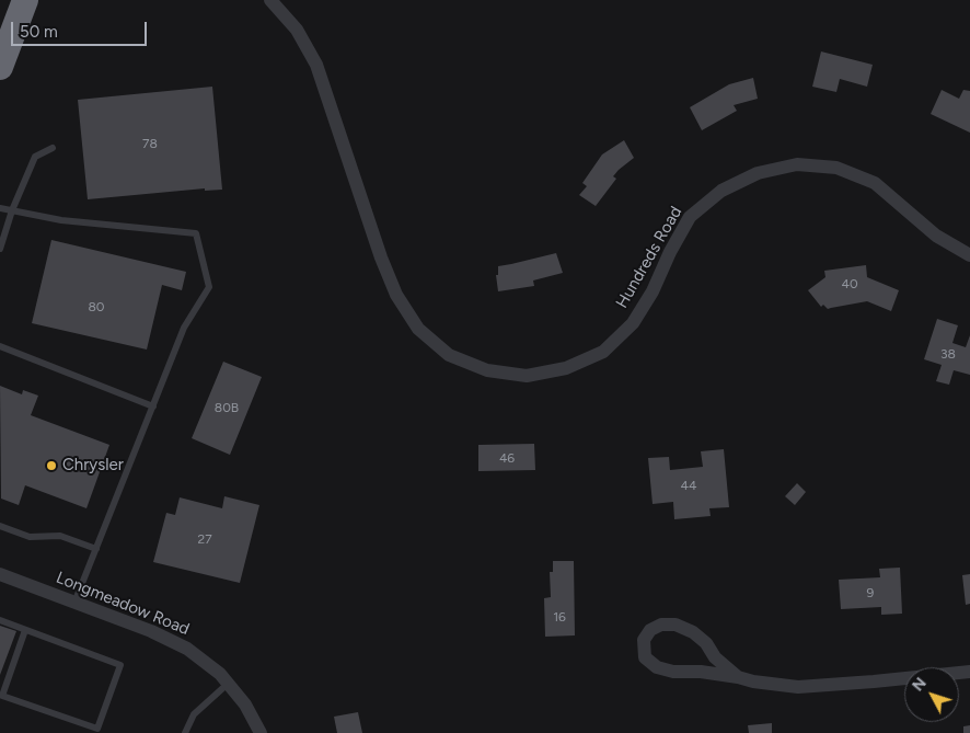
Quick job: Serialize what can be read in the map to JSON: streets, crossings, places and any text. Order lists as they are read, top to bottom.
{
  "streets": {
    "street": ["Hundreds Road", "Longmeadow Road"]
  },
  "places": ["Chrysler"],
  "house_numbers": [
    "78",
    "40",
    "80",
    "38",
    "80B",
    "46",
    "44",
    "27",
    "9",
    "16"
  ],
  "scale_bar": "50 m",
  "north": "top left"
}
